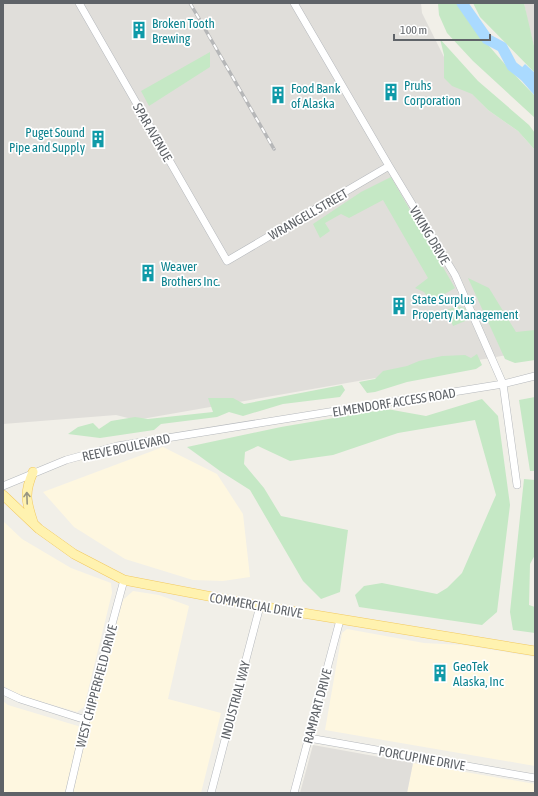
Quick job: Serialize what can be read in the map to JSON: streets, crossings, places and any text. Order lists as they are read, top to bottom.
{
  "streets": {
    "main road": ["COMMERCIAL DRIVE"],
    "street": [
      "SPAR AVENUE",
      "WRANGELL STREET",
      "VIKING DRIVE",
      "ELMENDORF ACCESS ROAD",
      "REEVE BOULEVARD",
      "WEST CHIPPERFIELD DRIVE",
      "INDUSTRIAL WAY",
      "RAMPART DRIVE",
      "PORCUPINE DRIVE"
    ]
  },
  "crossings": [
    ["SPAR AVENUE", "WRANGELL STREET"],
    ["WRANGELL STREET", "VIKING DRIVE"],
    ["VIKING DRIVE", "ELMENDORF ACCESS ROAD"],
    ["ELMENDORF ACCESS ROAD", "REEVE BOULEVARD"],
    ["COMMERCIAL DRIVE", "WEST CHIPPERFIELD DRIVE"],
    ["COMMERCIAL DRIVE", "INDUSTRIAL WAY"],
    ["COMMERCIAL DRIVE", "RAMPART DRIVE"],
    ["RAMPART DRIVE", "PORCUPINE DRIVE"]
  ],
  "places": {
    "building": [
      "Broken Tooth Brewing",
      "Pruhs Corporation",
      "Food Bank of Alaska",
      "Puget Sound Pipe and Supply",
      "Weaver Brothers Inc.",
      "State Surplus Property Management",
      "GeoTek Alaska, Inc"
    ]
  },
  "scale_bar": "100 m"
}
